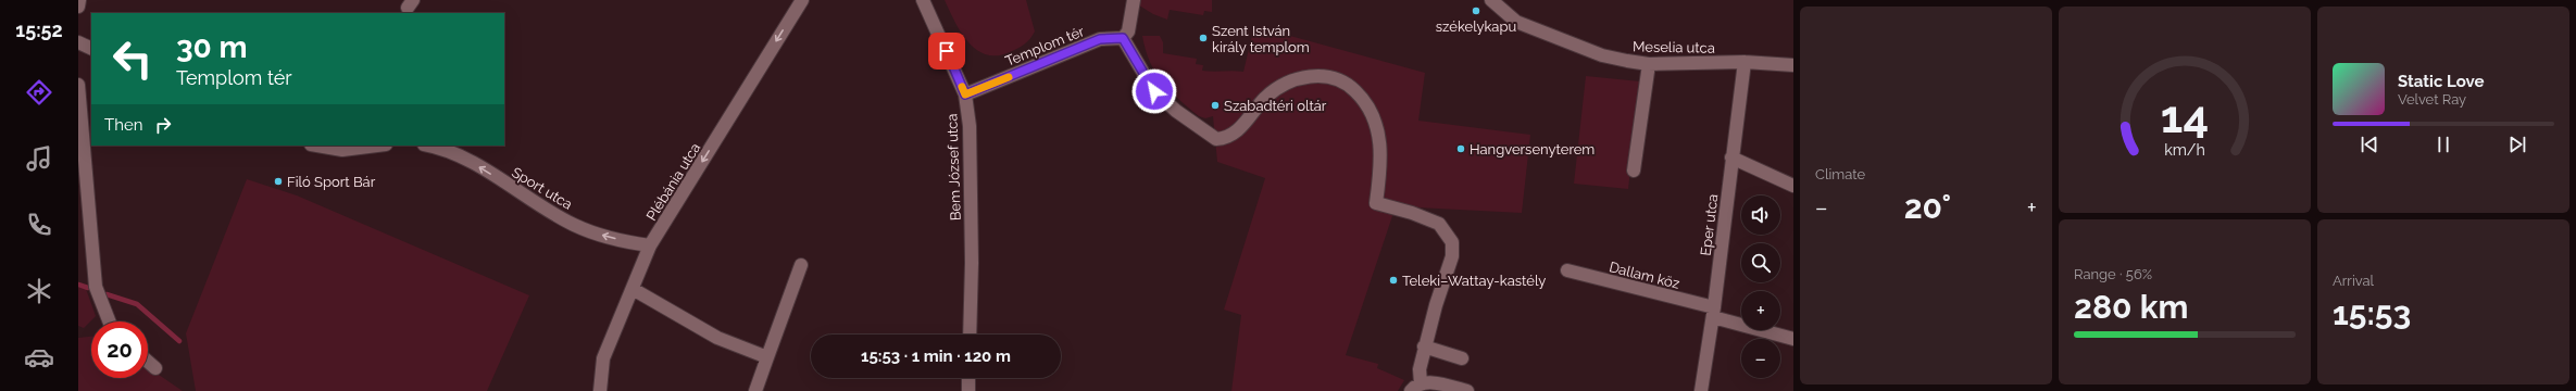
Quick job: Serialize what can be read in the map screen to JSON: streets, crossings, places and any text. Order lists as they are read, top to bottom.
{
  "streets": {
    "street": [
      "Templom tér",
      "Meselia utca",
      "Bem József utca",
      "Plébánia utca",
      "Sport utca",
      "Eper utca",
      "Dallam köz"
    ]
  },
  "crossings": [
    ["Templom tér", "Bem József utca"],
    ["Meselia utca", "Eper utca"],
    ["Plébánia utca", "Sport utca"],
    ["Eper utca", "Dallam köz"]
  ],
  "one_way": ["Plébánia utca", "Sport utca"],
  "places": [
    "székelykapu",
    "Szent István király templom",
    "Szabadtéri oltár",
    "Hangversenyterem",
    "Filó Sport Bár",
    "Teleki–Wattay-kastély"
  ],
  "page": {
    "tabs": "15:52",
    "tile": [
      "Climate",
      ["Range · 56%", "280 km"],
      ["Arrival", "15:53"]
    ],
    "turn": ["30 m", "Templom tér"],
    "song": ["Static Love", "Velvet Ray"],
    "then": "Then",
    "heat": ["−", "20°", "+"],
    "map_buttons": ["+", "−"],
    "limit": "20",
    "trip": "15:53 · 1 min · 120 m",
    "gauge": ["14", "km/h"]
  }
}
